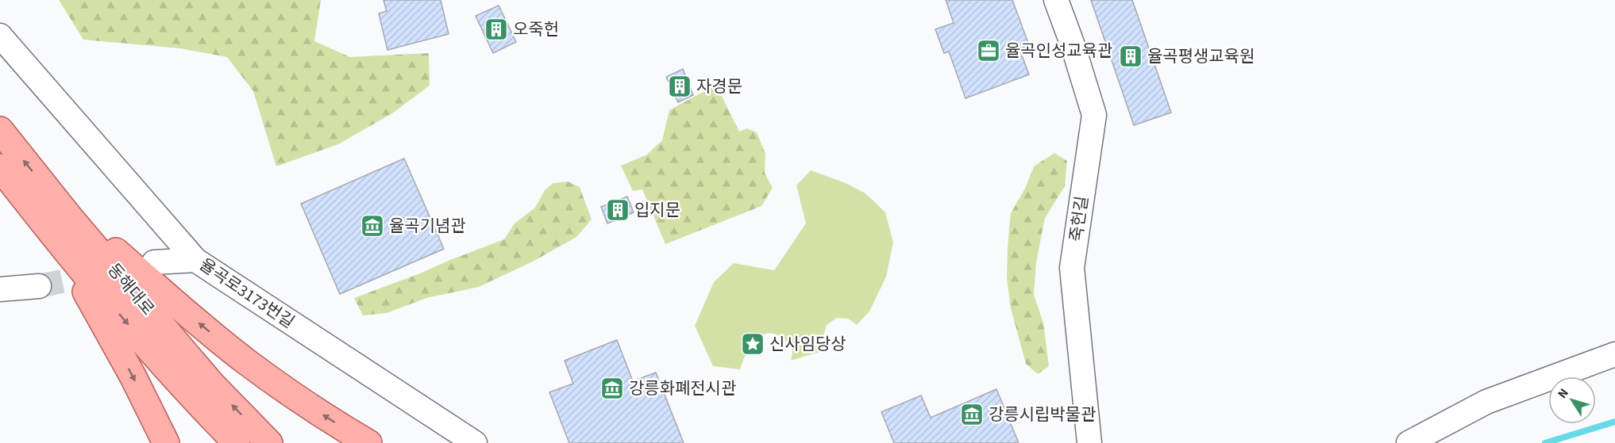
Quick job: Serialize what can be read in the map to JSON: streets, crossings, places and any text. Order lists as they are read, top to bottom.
{
  "streets": {
    "main road": ["동해대로"],
    "street": ["죽헌길", "율곡로3173번길"]
  },
  "places": {
    "building": [
      "오죽헌",
      "율곡평생교육원",
      "자경문",
      "입지문"
    ],
    "office": ["율곡인성교육관"],
    "museum": ["율곡기념관", "강릉화폐전시관", "강릉시립박물관"],
    "place": ["신사임당상"]
  },
  "north": "top left"
}
